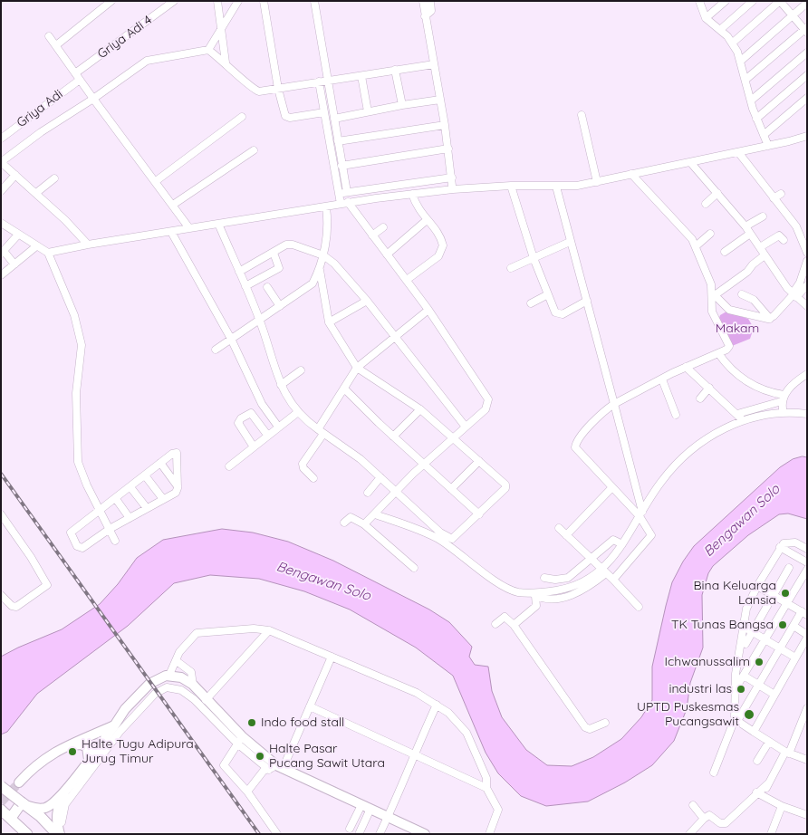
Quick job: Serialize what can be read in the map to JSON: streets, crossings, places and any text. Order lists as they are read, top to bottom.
{
  "streets": {
    "street": ["Griya Adi 4", "Griya Adi"]
  },
  "crossings": [
    ["Griya Adi 4", "Griya Adi"]
  ],
  "water": ["Bengawan Solo"],
  "parks": ["Makam"],
  "places": [
    "Bina Keluarga Lansia",
    "TK Tunas Bangsa",
    "Ichwanussalim",
    "industri las",
    "UPTD Puskesmas Pucangsawit",
    "Indo food stall",
    "Halte Tugu Adipura Jurug Timur",
    "Halte Pasar Pucang Sawit Utara"
  ]
}
